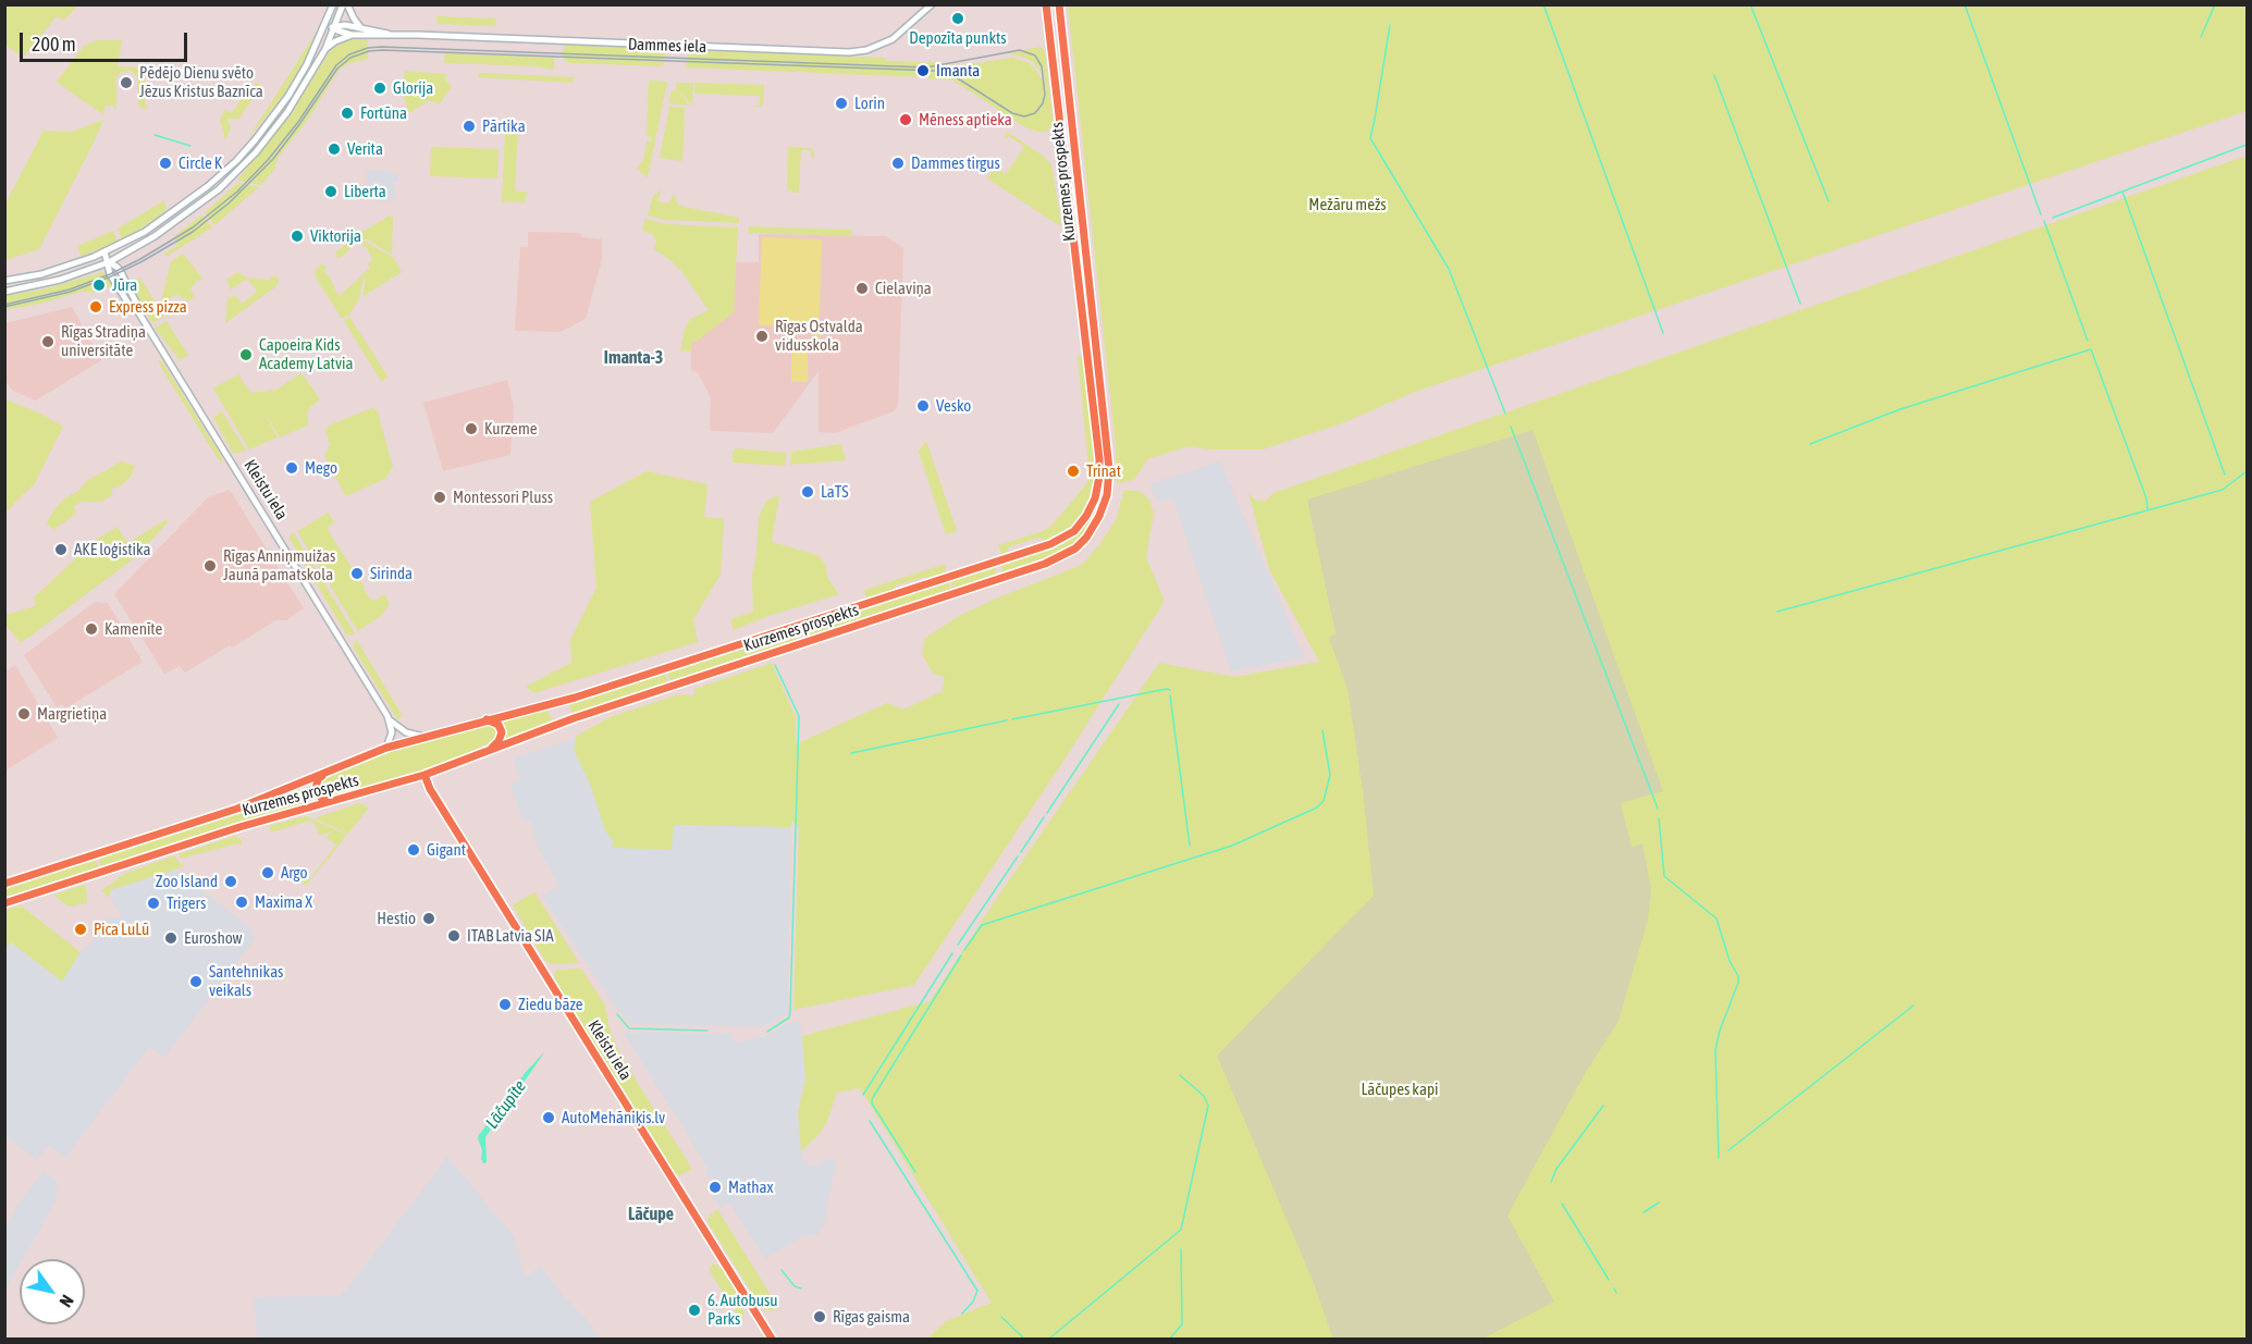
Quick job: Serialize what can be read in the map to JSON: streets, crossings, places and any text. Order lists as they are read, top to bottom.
{
  "streets": {
    "main road": ["Kurzemes prospekts", "Kleistu iela"],
    "street": ["Dammes iela"]
  },
  "crossings": [
    ["Kurzemes prospekts", "Kleistu iela"]
  ],
  "districts": ["Imanta-3", "Lāčupe"],
  "water": ["Lāčupīte"],
  "parks": ["Mežāru mežs", "Lāčupes kapi"],
  "places": [
    "Depozīta punkts",
    "Imanta",
    "Pēdējo Dienu svēto Jēzus Kristus Baznīca",
    "Glorija",
    "Lorin",
    "Fortūna",
    "Mēness aptieka",
    "Pārtika",
    "Verita",
    "Circle K",
    "Dammes tirgus",
    "Liberta",
    "Viktorija",
    "Jūra",
    "Cielaviņa",
    "Express pizza",
    "Rīgas Ostvalda vidusskola",
    "Rīgas Stradiņa universitāte",
    "Capoeira Kids Academy Latvia",
    "Vesko",
    "Kurzeme",
    "Mego",
    "Trinat",
    "LaTS",
    "Montessori Pluss",
    "AKE loģistika",
    "Rīgas Anniņmuižas Jaunā pamatskola",
    "Sirinda",
    "Kamenīte",
    "Margrietiņa",
    "Gigant",
    "Argo",
    "Zoo Island",
    "Maxima X",
    "Trigers",
    "Hestio",
    "Pica LuLū",
    "ITAB Latvia SIA",
    "Euroshow",
    "Santehnikas veikals",
    "Ziedu bāze",
    "AutoMehāniķis.lv",
    "Mathax",
    "6. Autobusu Parks",
    "Rīgas gaisma"
  ],
  "scale_bar": "200 m",
  "north": "bottom right"
}
